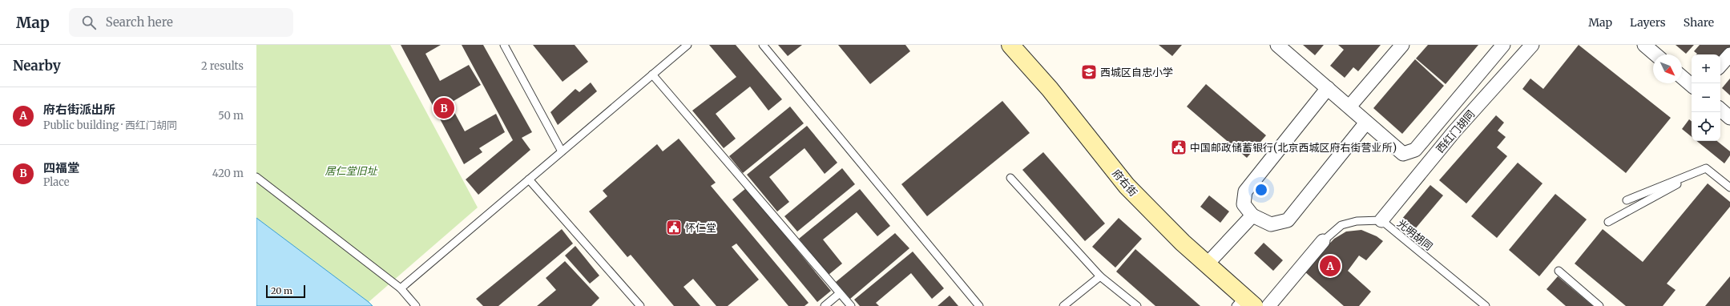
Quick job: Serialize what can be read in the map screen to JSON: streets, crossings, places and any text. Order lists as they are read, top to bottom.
{
  "streets": {
    "main road": ["府右街"],
    "street": ["西红门胡同"],
    "lane": ["光明胡同"]
  },
  "crossings": [
    ["西红门胡同", "光明胡同"]
  ],
  "parks": ["居仁堂旧址"],
  "places": {
    "school or university": ["西城区自忠小学"],
    "public building": ["中国邮政储蓄银行(北京西城区府右街营业所)", "怀仁堂"]
  },
  "scale_bar": "20 m",
  "north": "bottom right",
  "page": {
    "header": "Map",
    "search": "Search here",
    "nav": ["Map", "Layers", "Share"],
    "heading": ["Nearby", "2 results"],
    "map_buttons": ["+", "−"],
    "list": [
      {
        "mark": "A",
        "name": "府右街派出所",
        "note": "Public building · 西红门胡同",
        "value": "50 m"
      },
      {
        "mark": "B",
        "name": "四福堂",
        "note": "Place",
        "value": "420 m"
      }
    ],
    "pins": ["B", "A"],
    "scale": "20 m"
  }
}
